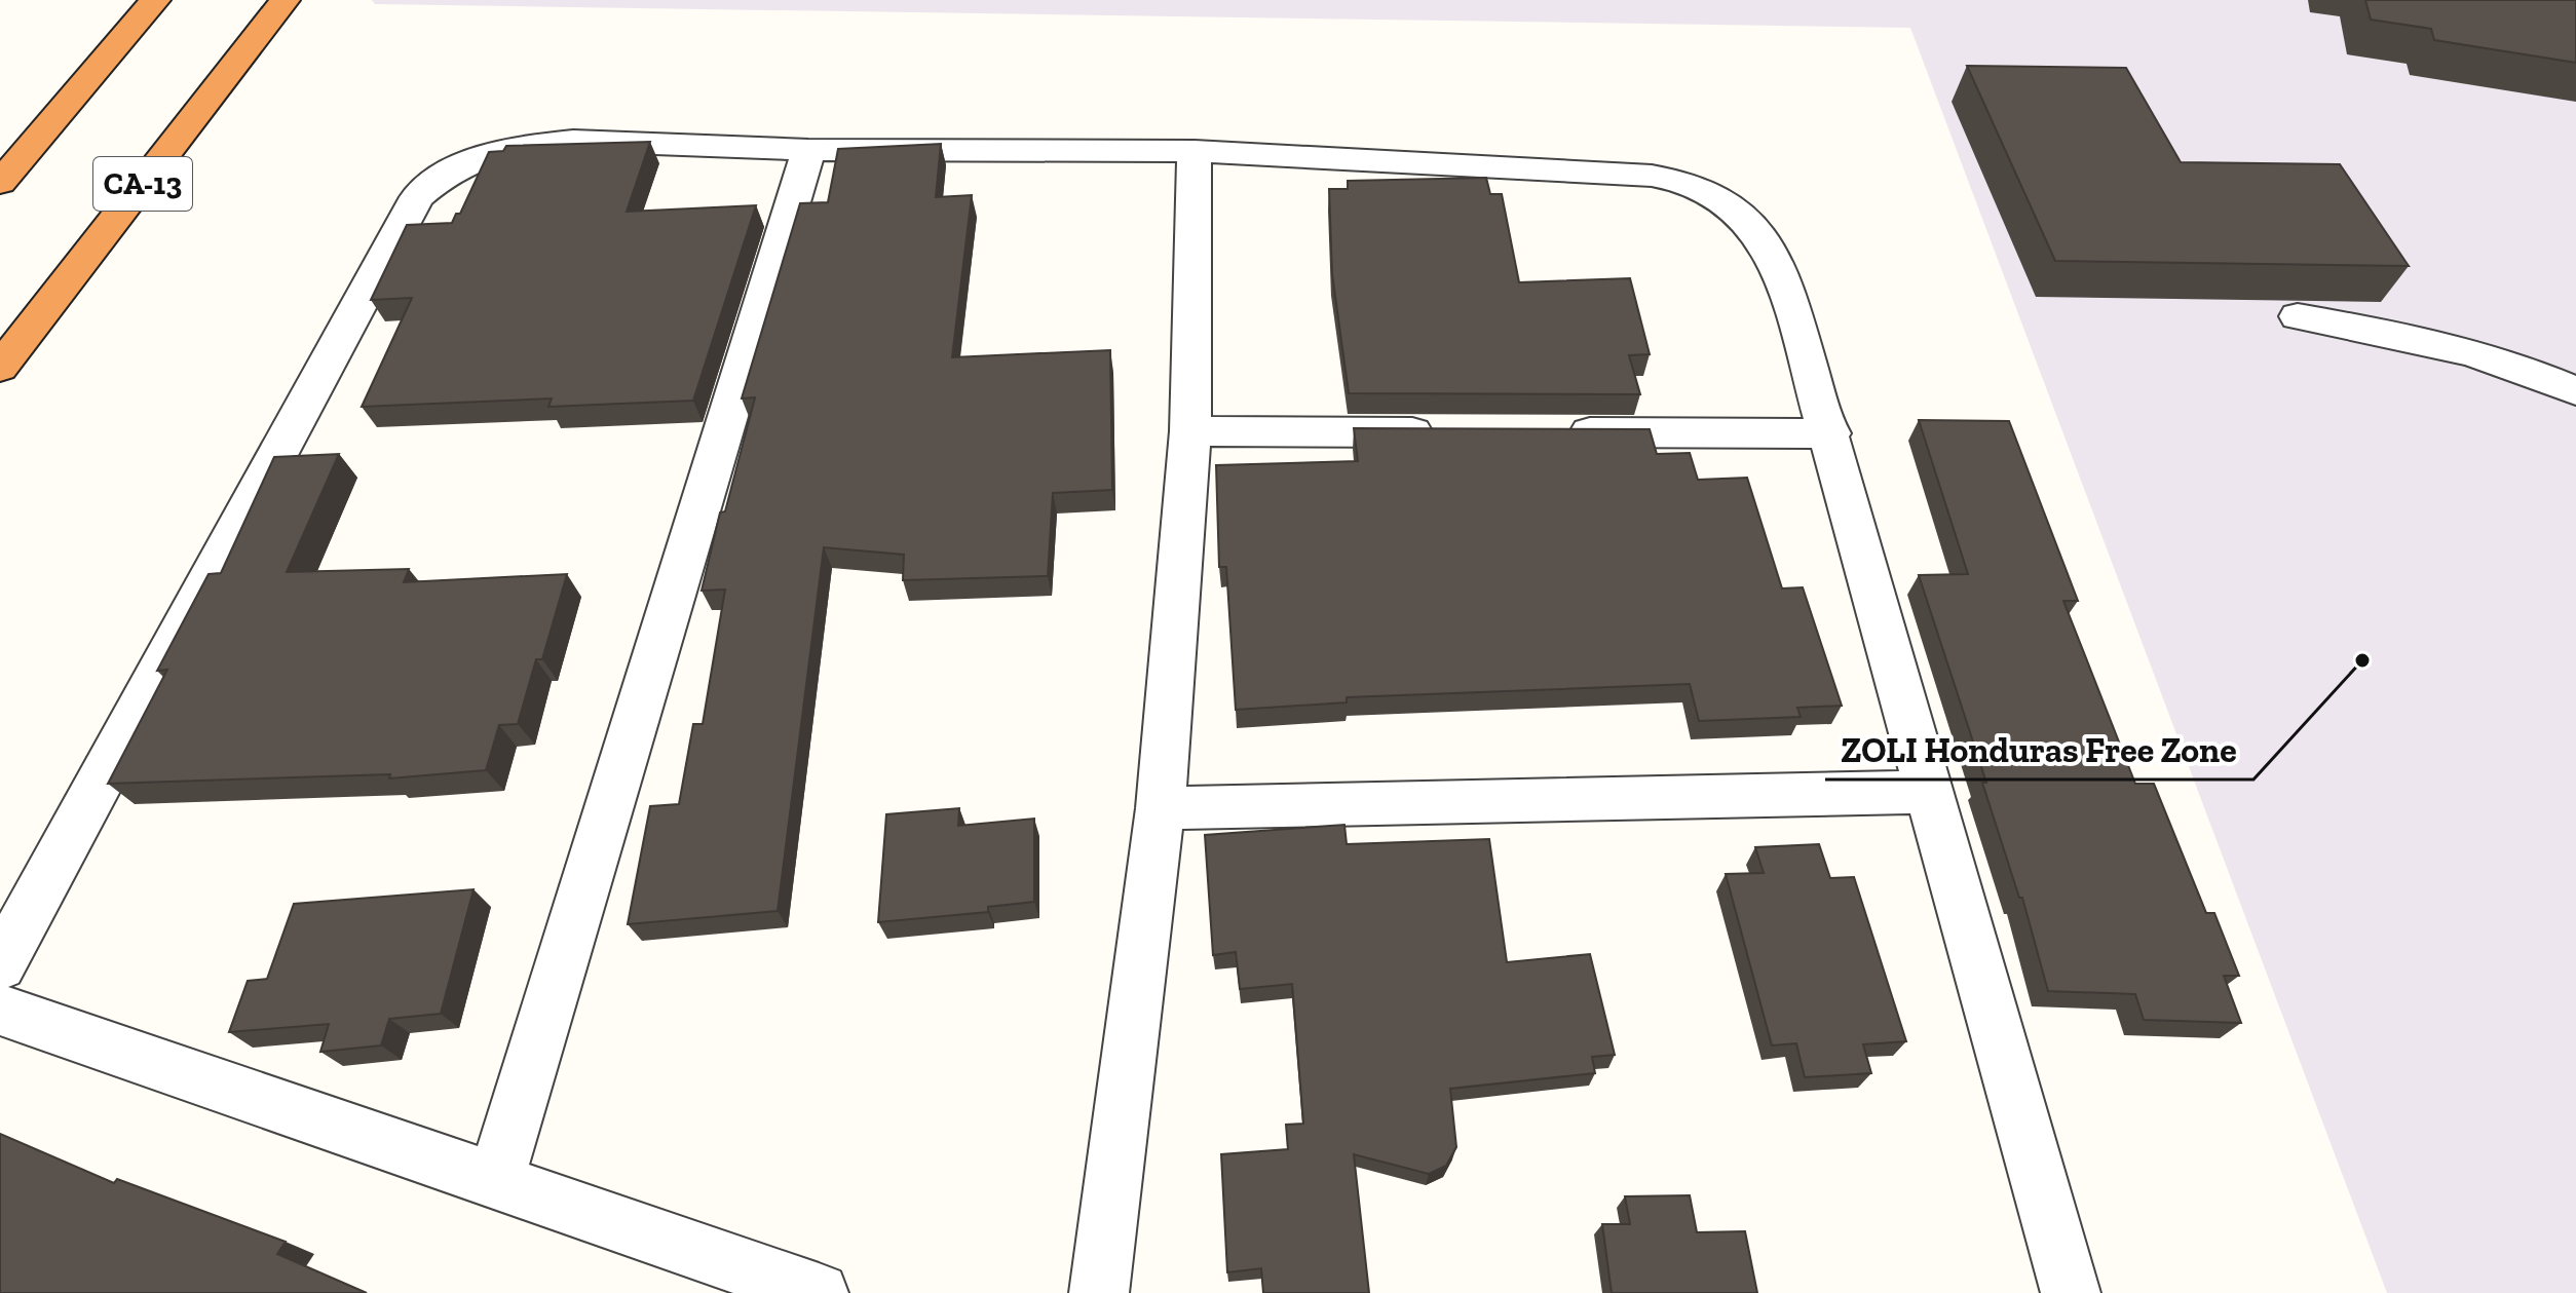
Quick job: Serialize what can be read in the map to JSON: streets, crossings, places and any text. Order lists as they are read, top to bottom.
{
  "streets": {
    "highway": ["CA-13"]
  },
  "places": ["ZOLI Honduras Free Zone"]
}
